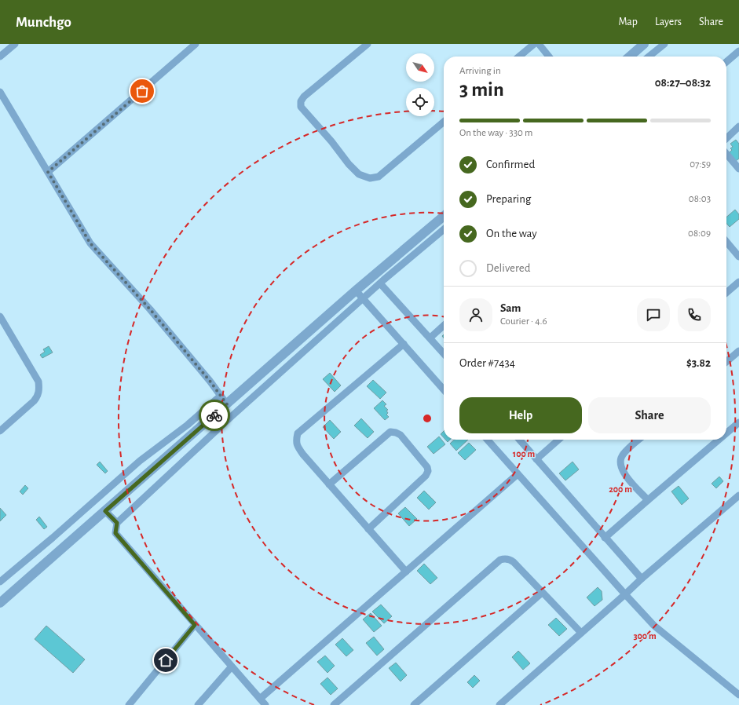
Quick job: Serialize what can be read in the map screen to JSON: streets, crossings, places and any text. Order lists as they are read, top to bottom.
{
  "north": "bottom right",
  "page": {
    "header": "Munchgo",
    "nav": ["Map", "Layers", "Share"],
    "heading": ["3 min", "Arriving in", "08:27–08:32"],
    "panel": [
      "Sam",
      "Courier · 4.6",
      "Order #7434",
      "$3.82"
    ],
    "bar": "On the way · 330 m",
    "list": [
      ["Confirmed", "07:59"],
      ["Preparing", "08:03"],
      ["On the way", "08:09"],
      "Delivered"
    ],
    "buttons": ["Help", "Share"]
  },
  "rings": ["100 m", "200 m", "300 m"]
}
